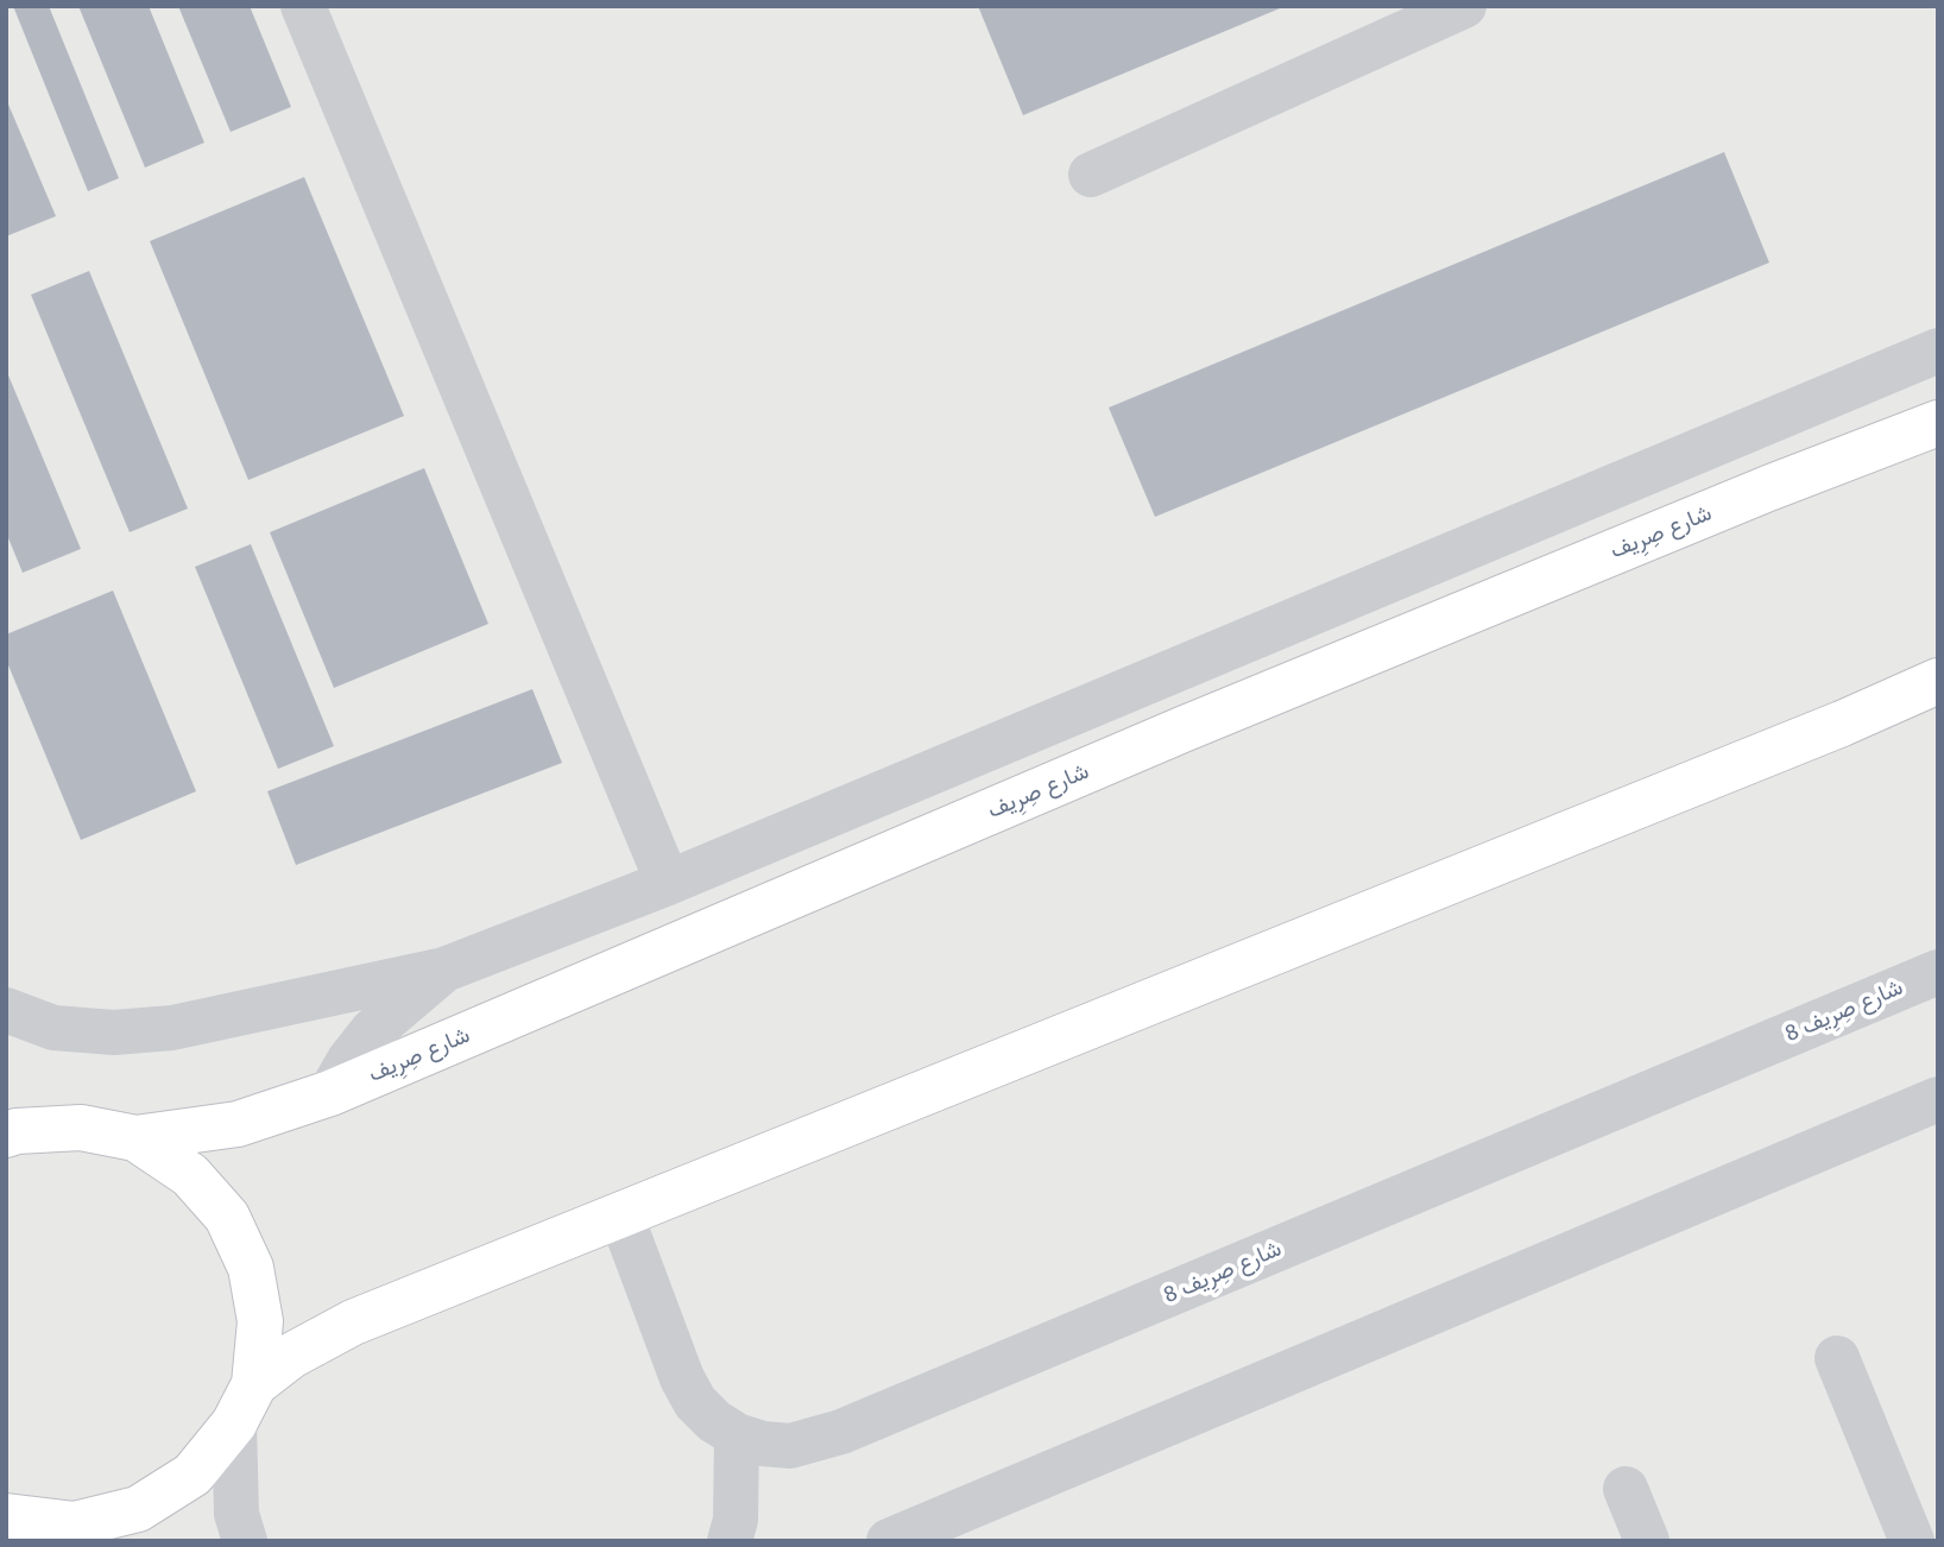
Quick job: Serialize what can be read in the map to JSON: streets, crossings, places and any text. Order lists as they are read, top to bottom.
{
  "streets": {
    "main road": ["شارع صِرِيف"],
    "street": ["شارع صِرِيف 8"]
  }
}
